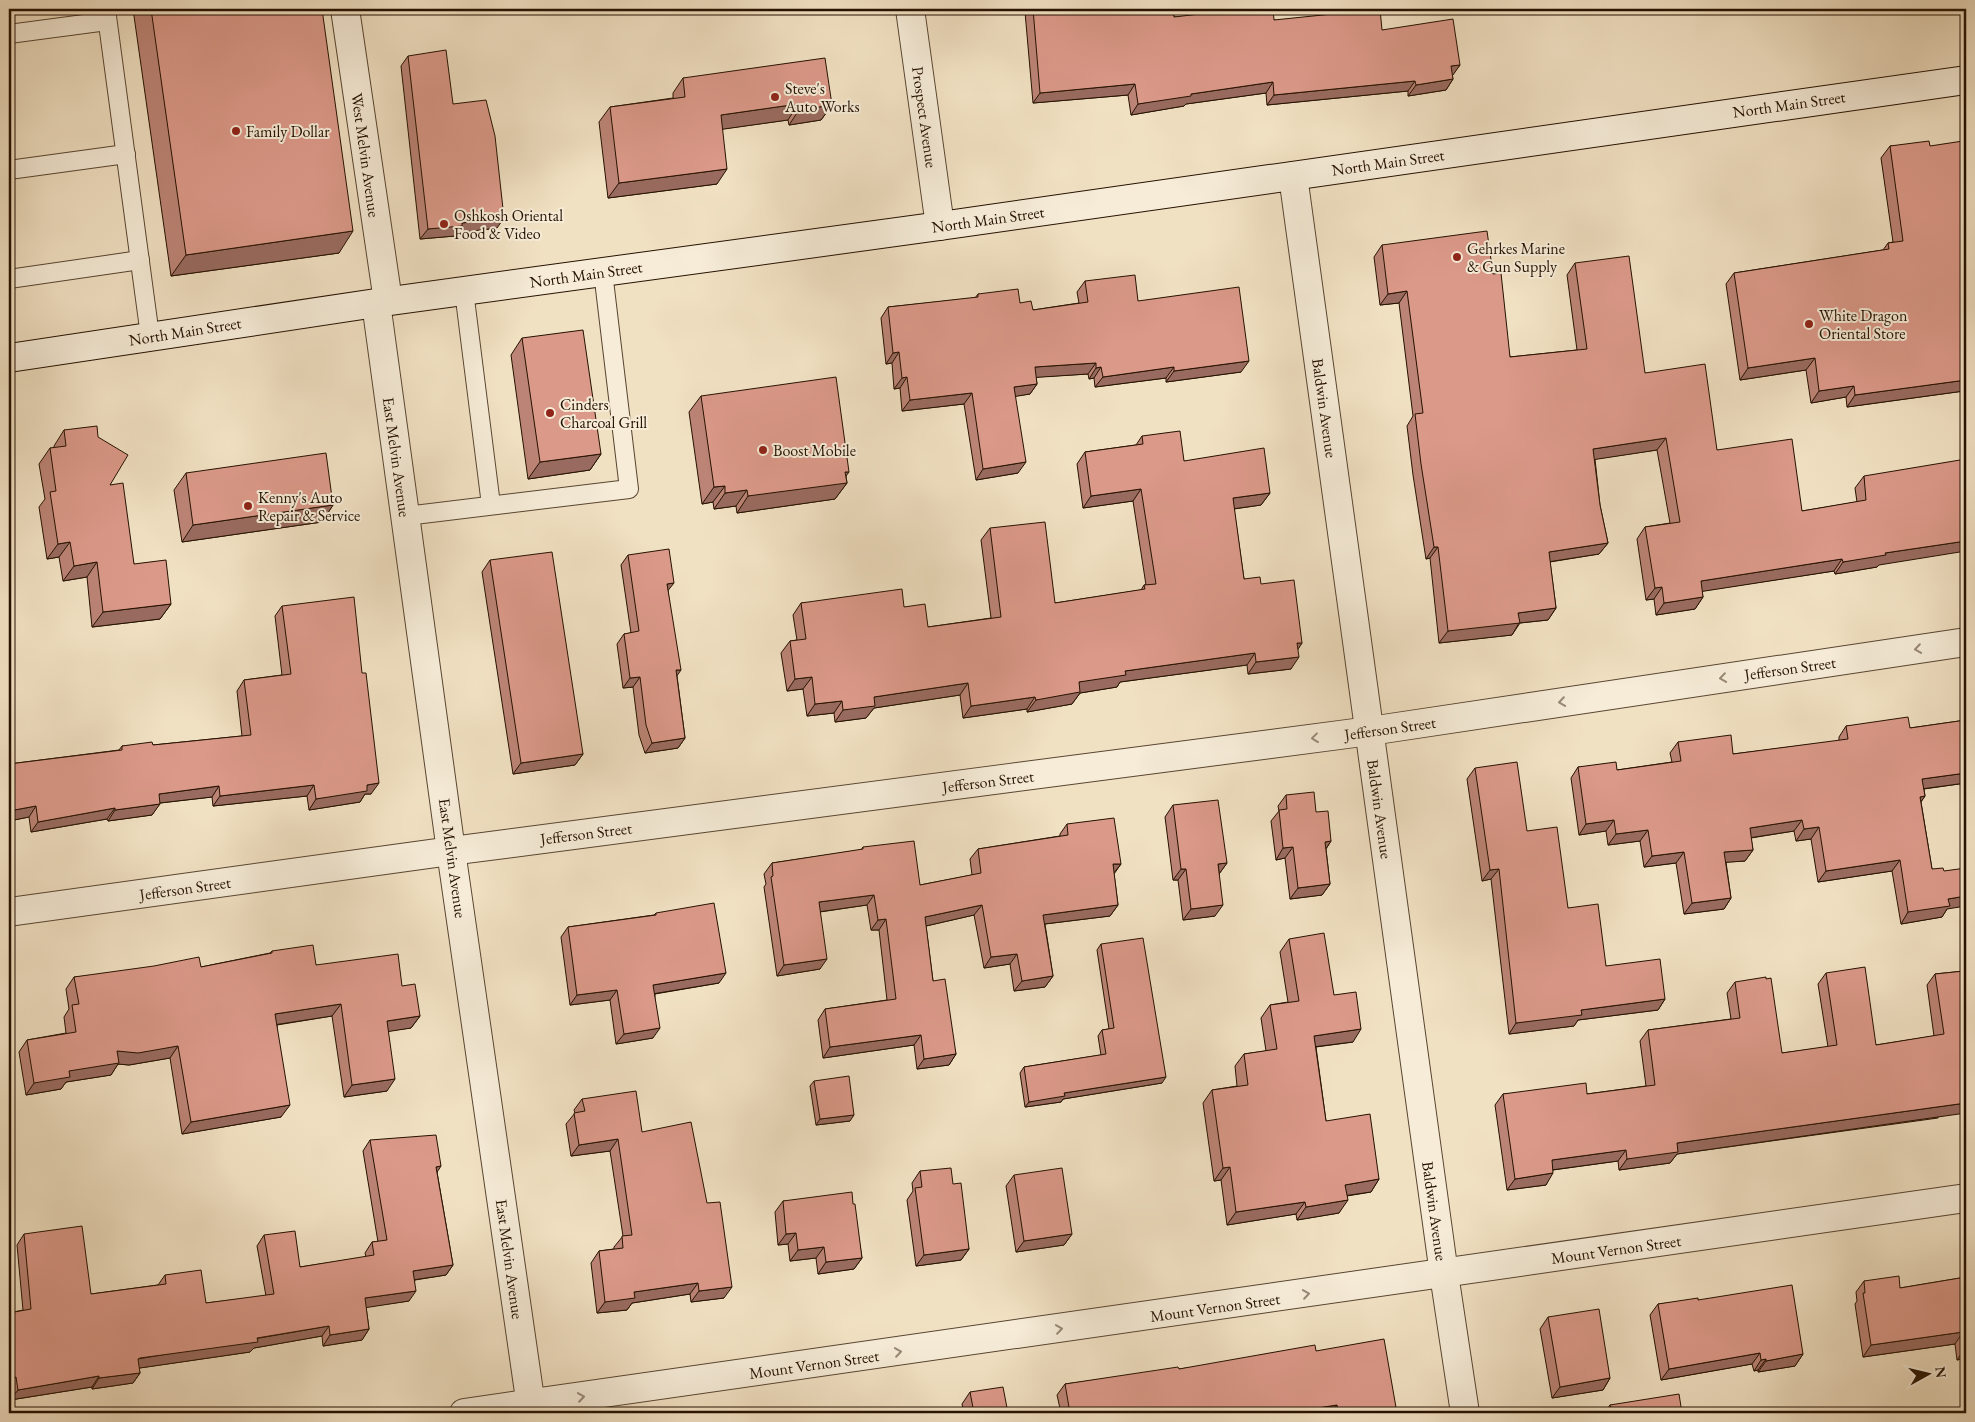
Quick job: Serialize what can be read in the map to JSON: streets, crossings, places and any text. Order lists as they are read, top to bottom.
{
  "streets": {
    "street": [
      "North Main Street",
      "Prospect Avenue",
      "West Melvin Avenue",
      "Baldwin Avenue",
      "East Melvin Avenue",
      "Jefferson Street",
      "Mount Vernon Street"
    ]
  },
  "crossings": [
    ["North Main Street", "Prospect Avenue"],
    ["North Main Street", "West Melvin Avenue"],
    ["North Main Street", "Baldwin Avenue"],
    ["North Main Street", "East Melvin Avenue"],
    ["West Melvin Avenue", "East Melvin Avenue"],
    ["Baldwin Avenue", "Jefferson Street"],
    ["Baldwin Avenue", "Mount Vernon Street"],
    ["East Melvin Avenue", "Jefferson Street"],
    ["East Melvin Avenue", "Mount Vernon Street"]
  ],
  "one_way": ["Jefferson Street", "Mount Vernon Street"],
  "places": [
    "Steve's Auto Works",
    "Family Dollar",
    "Oshkosh Oriental Food & Video",
    "Gehrkes Marine & Gun Supply",
    "White Dragon Oriental Store",
    "Cinders Charcoal Grill",
    "Boost Mobile",
    "Kenny's Auto Repair & Service"
  ],
  "north": "right"
}
